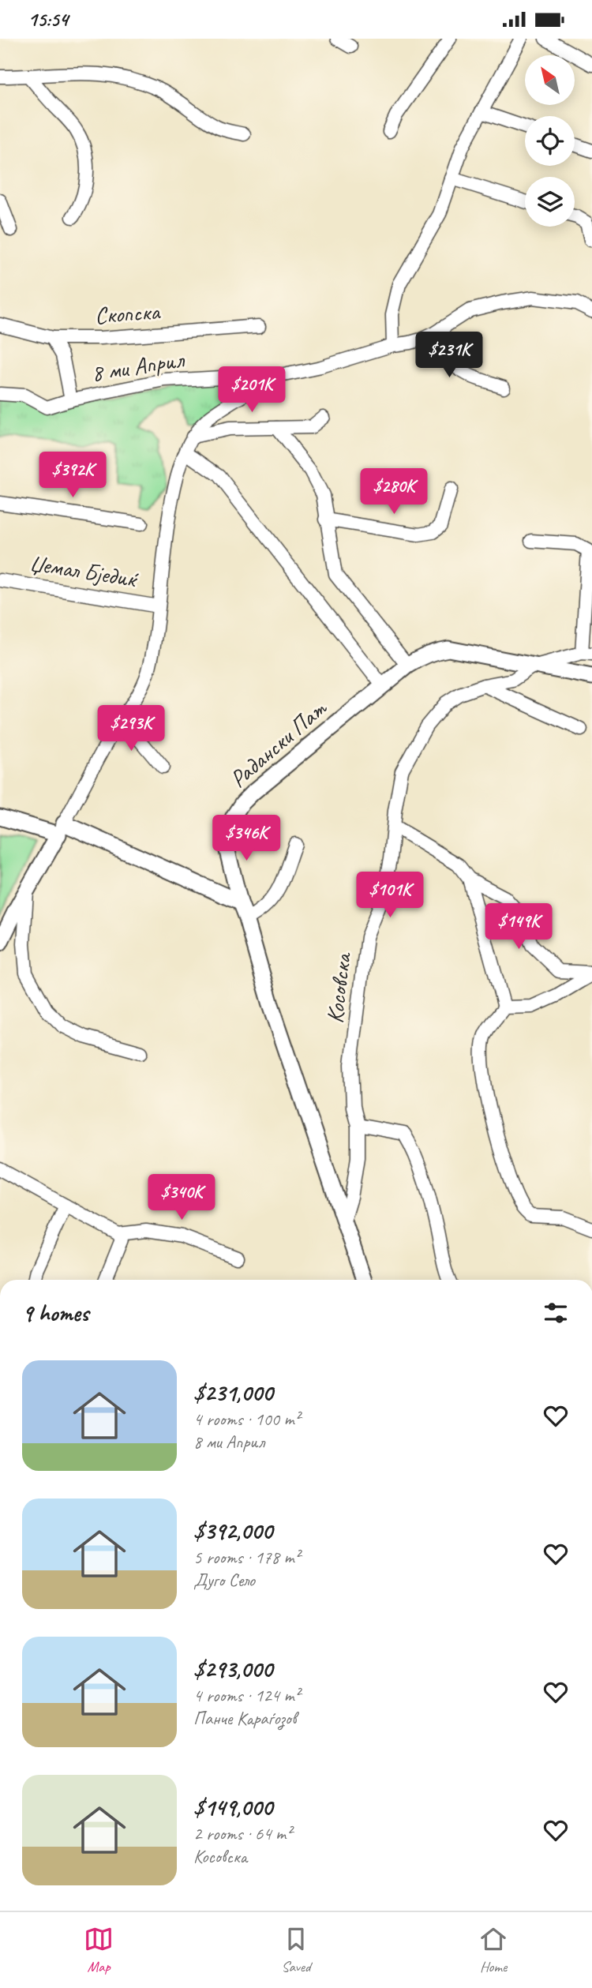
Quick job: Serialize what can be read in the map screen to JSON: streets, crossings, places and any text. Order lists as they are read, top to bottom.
{
  "streets": {
    "street": [
      "Скопска",
      "8 ми Април",
      "Џемал Бједиќ",
      "Радански Пат",
      "Косовска"
    ]
  },
  "crossings": [
    ["Скопска", "8 ми Април"],
    ["Радански Пат", "Косовска"]
  ],
  "north": "top left",
  "page": {
    "status": "15:54",
    "price": [
      "$231K",
      "$201K",
      "$392K",
      "$280K",
      "$293K",
      "$346K",
      "$101K",
      "$149K",
      "$340K"
    ],
    "heading": "9 homes",
    "list": [
      {
        "name": "$231,000",
        "note": "4 rooms · 100 m² · 8 ми Април"
      },
      {
        "name": "$392,000",
        "note": "5 rooms · 178 m² · Дуго Село"
      },
      {
        "name": "$293,000",
        "note": "4 rooms · 124 m² · Панче Караѓозов"
      },
      {
        "name": "$149,000",
        "note": "2 rooms · 64 m² · Косовска"
      }
    ],
    "tabs": ["Map", "Saved", "Home"]
  }
}
